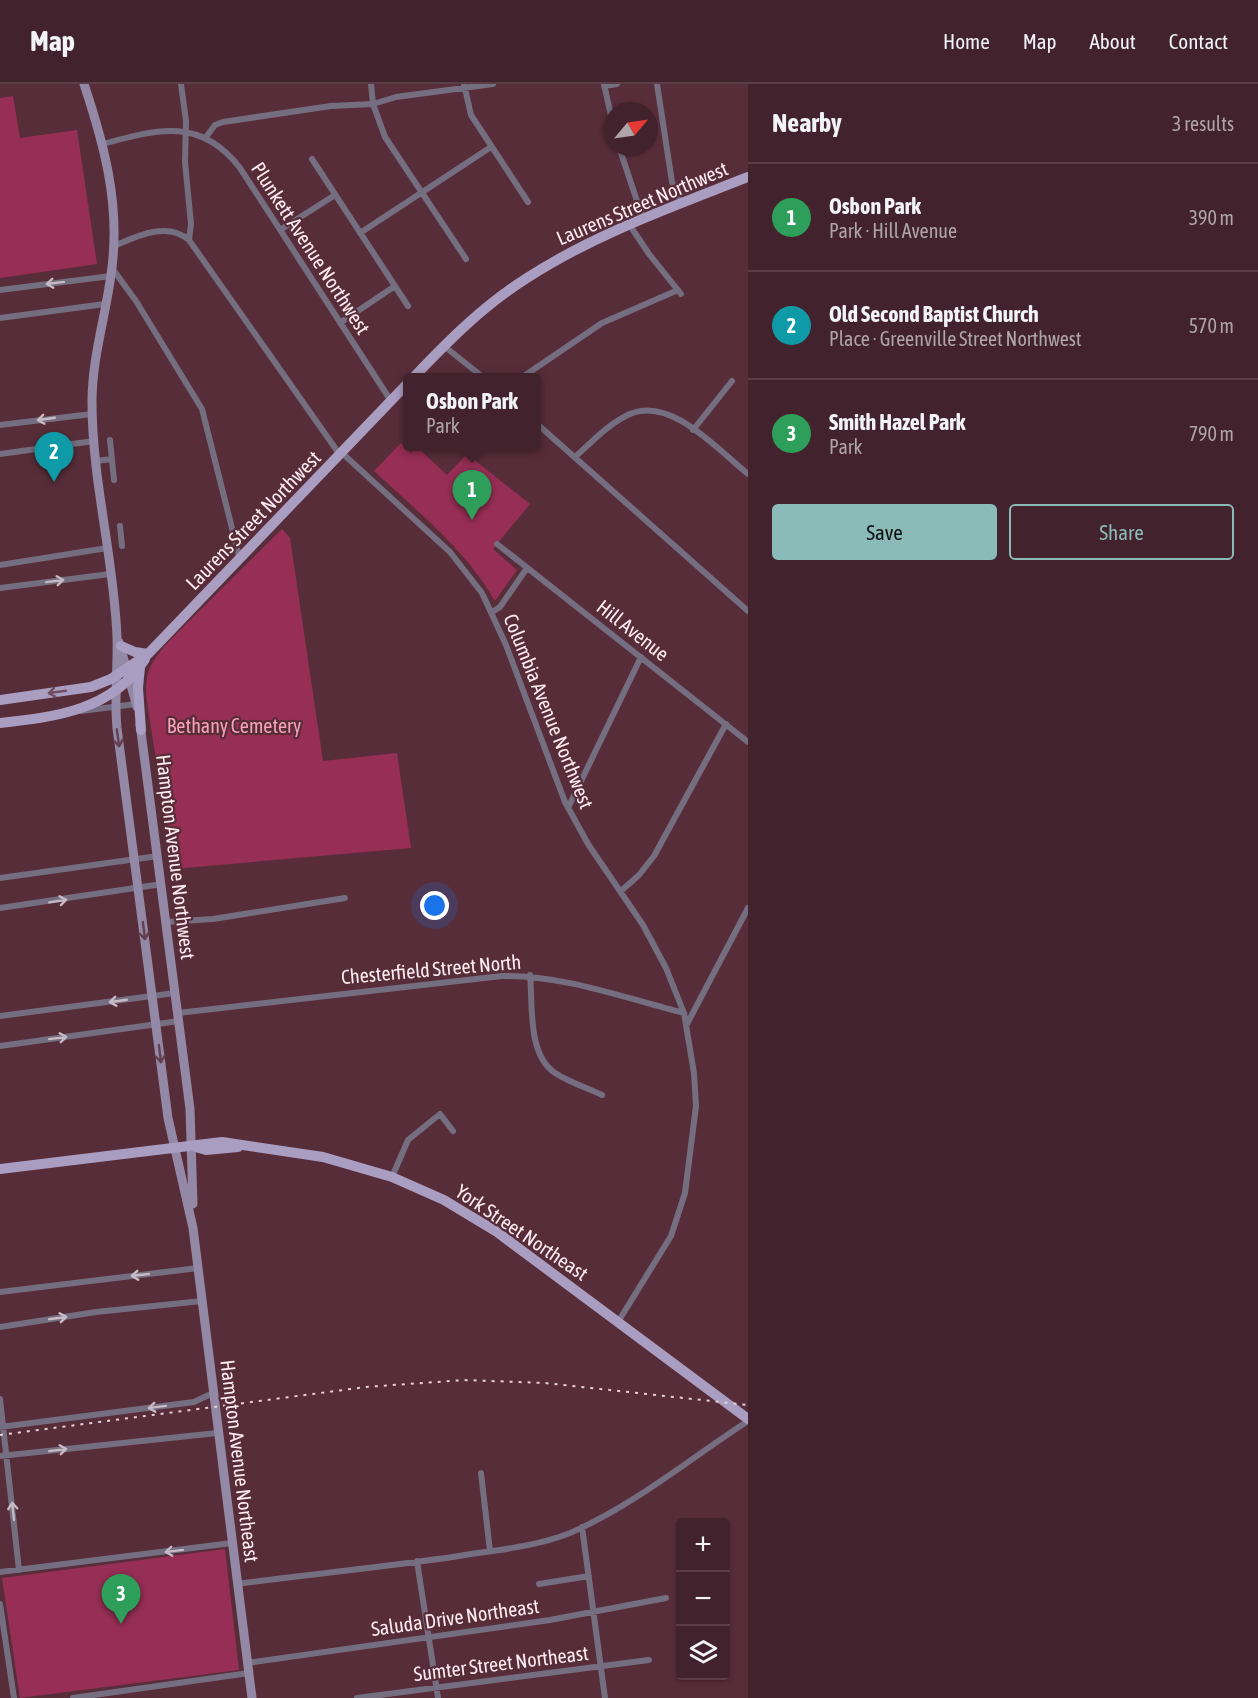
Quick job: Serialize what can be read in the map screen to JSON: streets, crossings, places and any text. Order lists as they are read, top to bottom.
{
  "streets": {
    "main road": ["Laurens Street Northwest", "York Street Northeast"],
    "street": [
      "Plunkett Avenue Northwest",
      "Hill Avenue",
      "Columbia Avenue Northwest",
      "Hampton Avenue Northwest",
      "Chesterfield Street North",
      "Hampton Avenue Northeast",
      "Saluda Drive Northeast",
      "Sumter Street Northeast"
    ]
  },
  "crossings": [
    ["Laurens Street Northwest", "Plunkett Avenue Northwest"],
    ["Laurens Street Northwest", "Columbia Avenue Northwest"],
    ["Laurens Street Northwest", "Hampton Avenue Northwest"],
    ["Columbia Avenue Northwest", "Chesterfield Street North"],
    ["Columbia Avenue Northwest", "York Street Northeast"],
    ["Hampton Avenue Northwest", "Chesterfield Street North"],
    ["Hampton Avenue Northwest", "Hampton Avenue Northeast"],
    ["Chesterfield Street North", "Hampton Avenue Northeast"],
    ["York Street Northeast", "Hampton Avenue Northeast"],
    ["Hampton Avenue Northeast", "Saluda Drive Northeast"]
  ],
  "parks": ["Bethany Cemetery"],
  "north": "top right",
  "page": {
    "header": "Map",
    "nav": [
      "Home",
      "Map",
      "About",
      "Contact"
    ],
    "heading": ["Nearby", "3 results"],
    "list": [
      {
        "mark": "1",
        "name": "Osbon Park",
        "note": "Park · Hill Avenue",
        "value": "390 m"
      },
      {
        "mark": "2",
        "name": "Old Second Baptist Church",
        "note": "Place · Greenville Street Northwest",
        "value": "570 m"
      },
      {
        "mark": "3",
        "name": "Smith Hazel Park",
        "note": "Park",
        "value": "790 m"
      }
    ],
    "popup": ["Osbon Park", "Park"],
    "pins": ["2", "1", "3"],
    "buttons": ["Save", "Share"],
    "map_buttons": ["+", "−"]
  }
}
